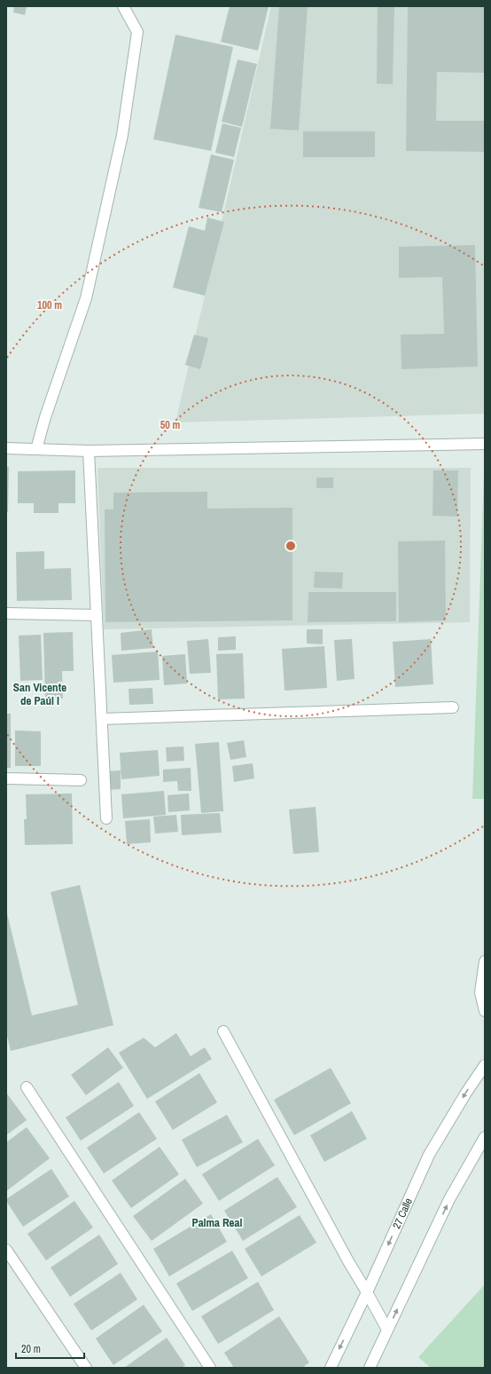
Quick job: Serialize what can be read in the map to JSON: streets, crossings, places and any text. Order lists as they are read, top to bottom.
{
  "streets": {
    "street": ["27 Calle"]
  },
  "districts": ["San Vicente de Paúl I", "Palma Real"],
  "scale_bar": "20 m",
  "rings": ["100 m", "50 m"]
}
